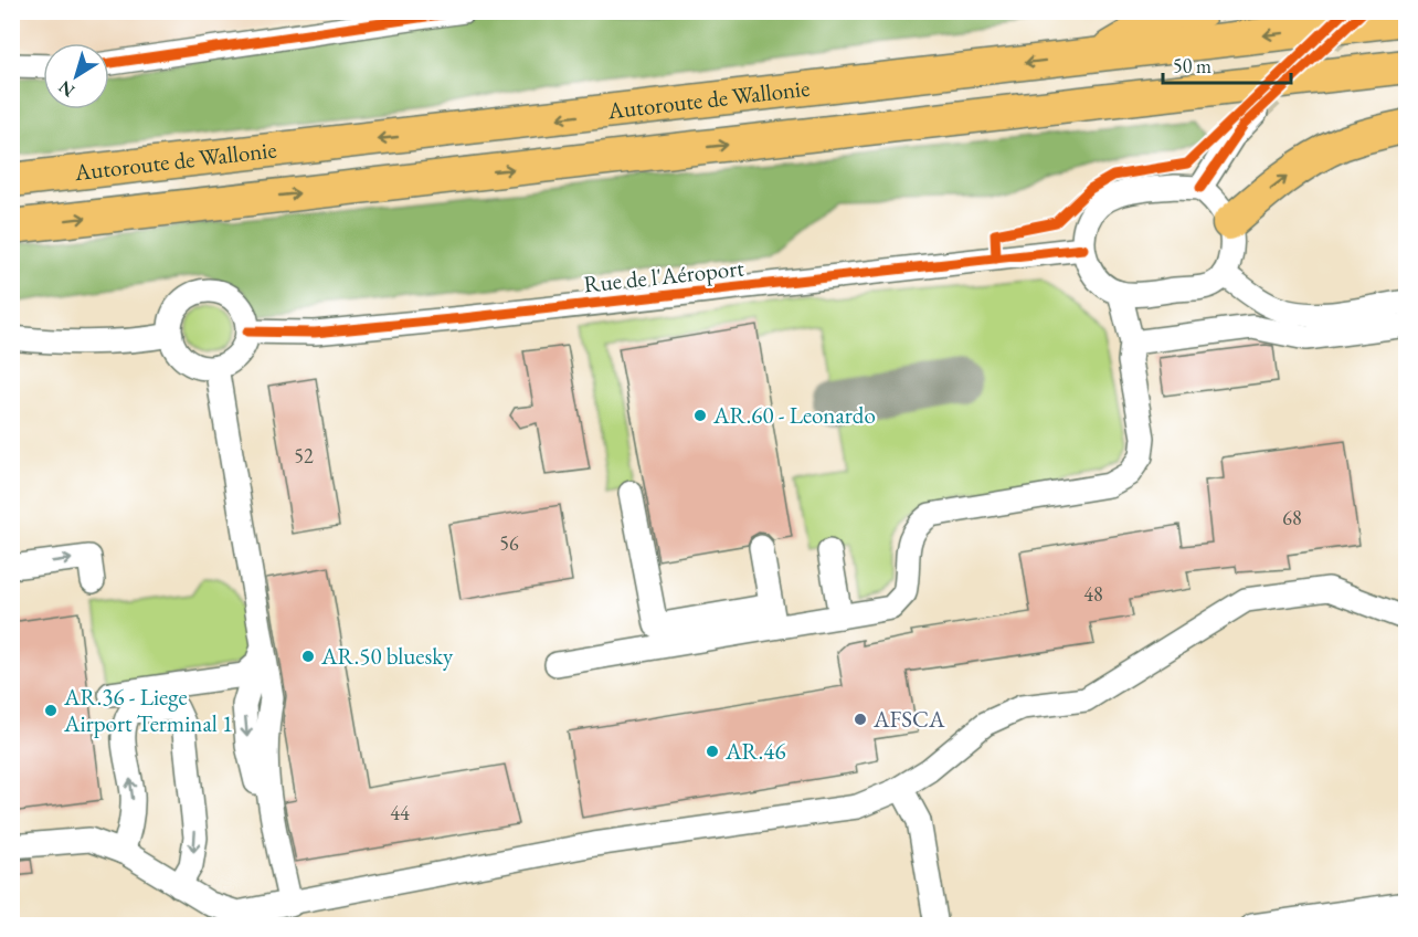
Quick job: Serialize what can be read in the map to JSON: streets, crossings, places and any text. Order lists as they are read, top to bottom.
{
  "streets": {
    "highway": ["Autoroute de Wallonie"],
    "street": ["Rue de l'Aéroport"]
  },
  "places": [
    "AR.60 - Leonardo",
    "AR.50 bluesky",
    "AR.36 - Liege Airport Terminal 1",
    "AFSCA",
    "AR.46"
  ],
  "house_numbers": [
    "52",
    "68",
    "56",
    "48",
    "44"
  ],
  "scale_bar": "50 m",
  "north": "bottom left"
}
